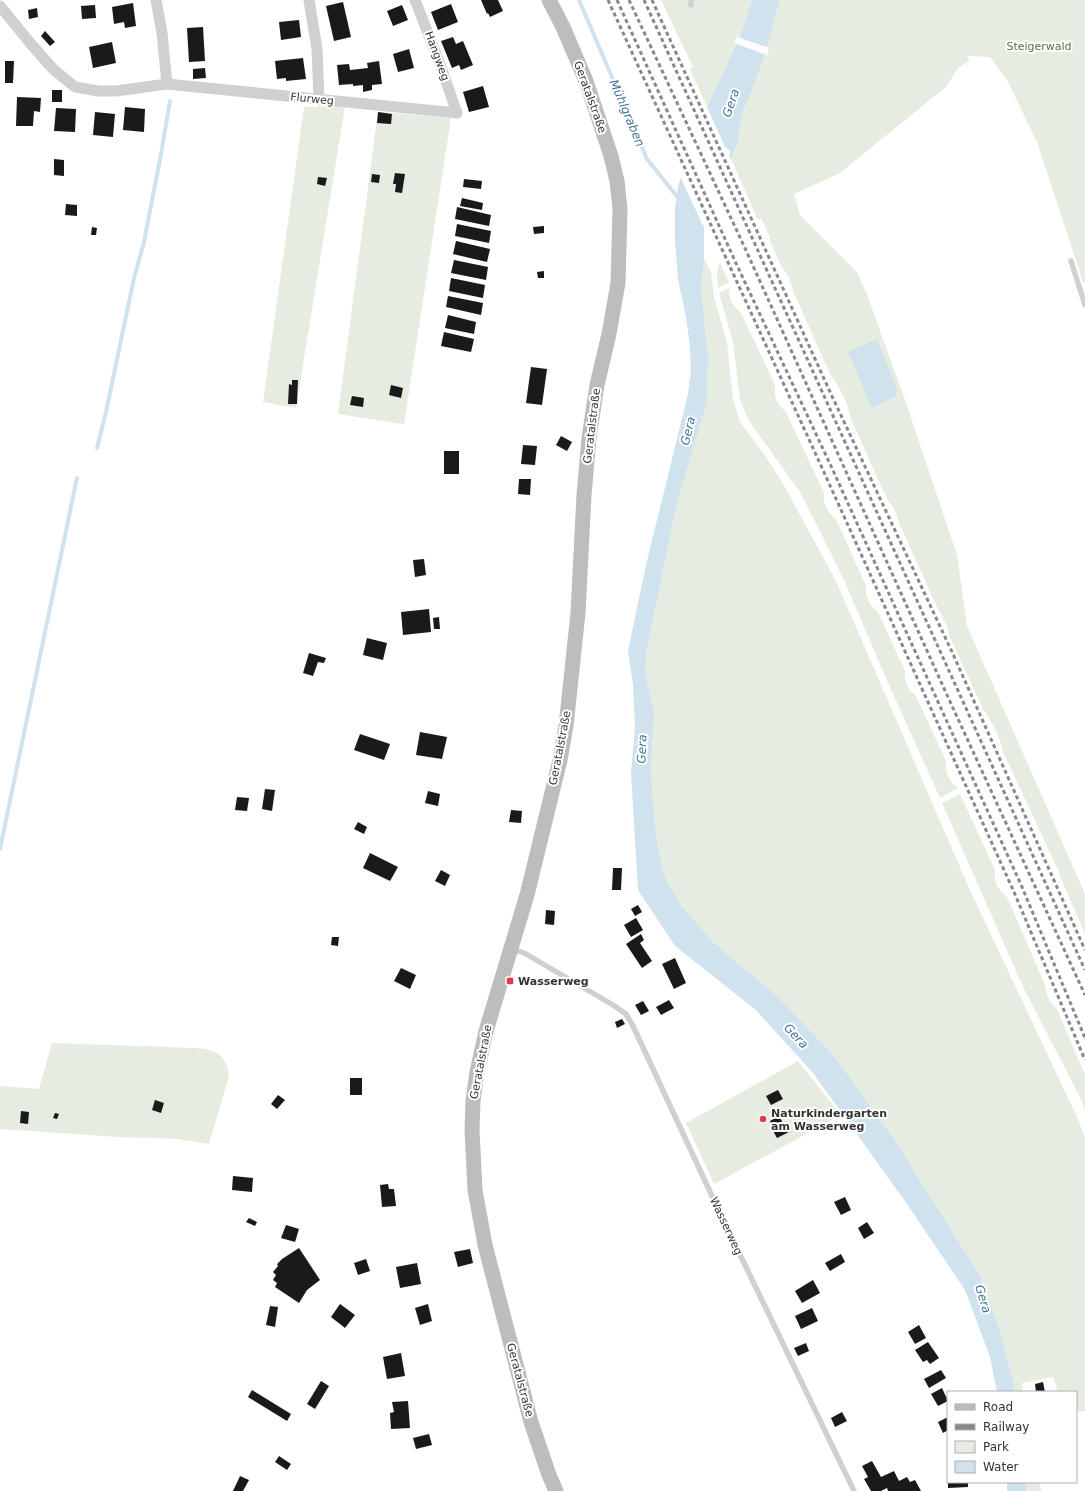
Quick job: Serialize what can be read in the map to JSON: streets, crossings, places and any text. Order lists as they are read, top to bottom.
{
  "streets": {
    "street": ["Hangweg", "Geratalstraße", "Flurweg"],
    "lane": ["Wasserweg"]
  },
  "crossings": [
    ["Hangweg", "Flurweg"],
    ["Geratalstraße", "Wasserweg"]
  ],
  "water": ["Gera", "Mühlgraben"],
  "parks": ["Steigerwald"],
  "places": {
    "transit": ["Wasserweg"],
    "other": ["Naturkindergarten am Wasserweg"]
  },
  "legend": [
    "Road",
    "Railway",
    "Park",
    "Water"
  ]
}
